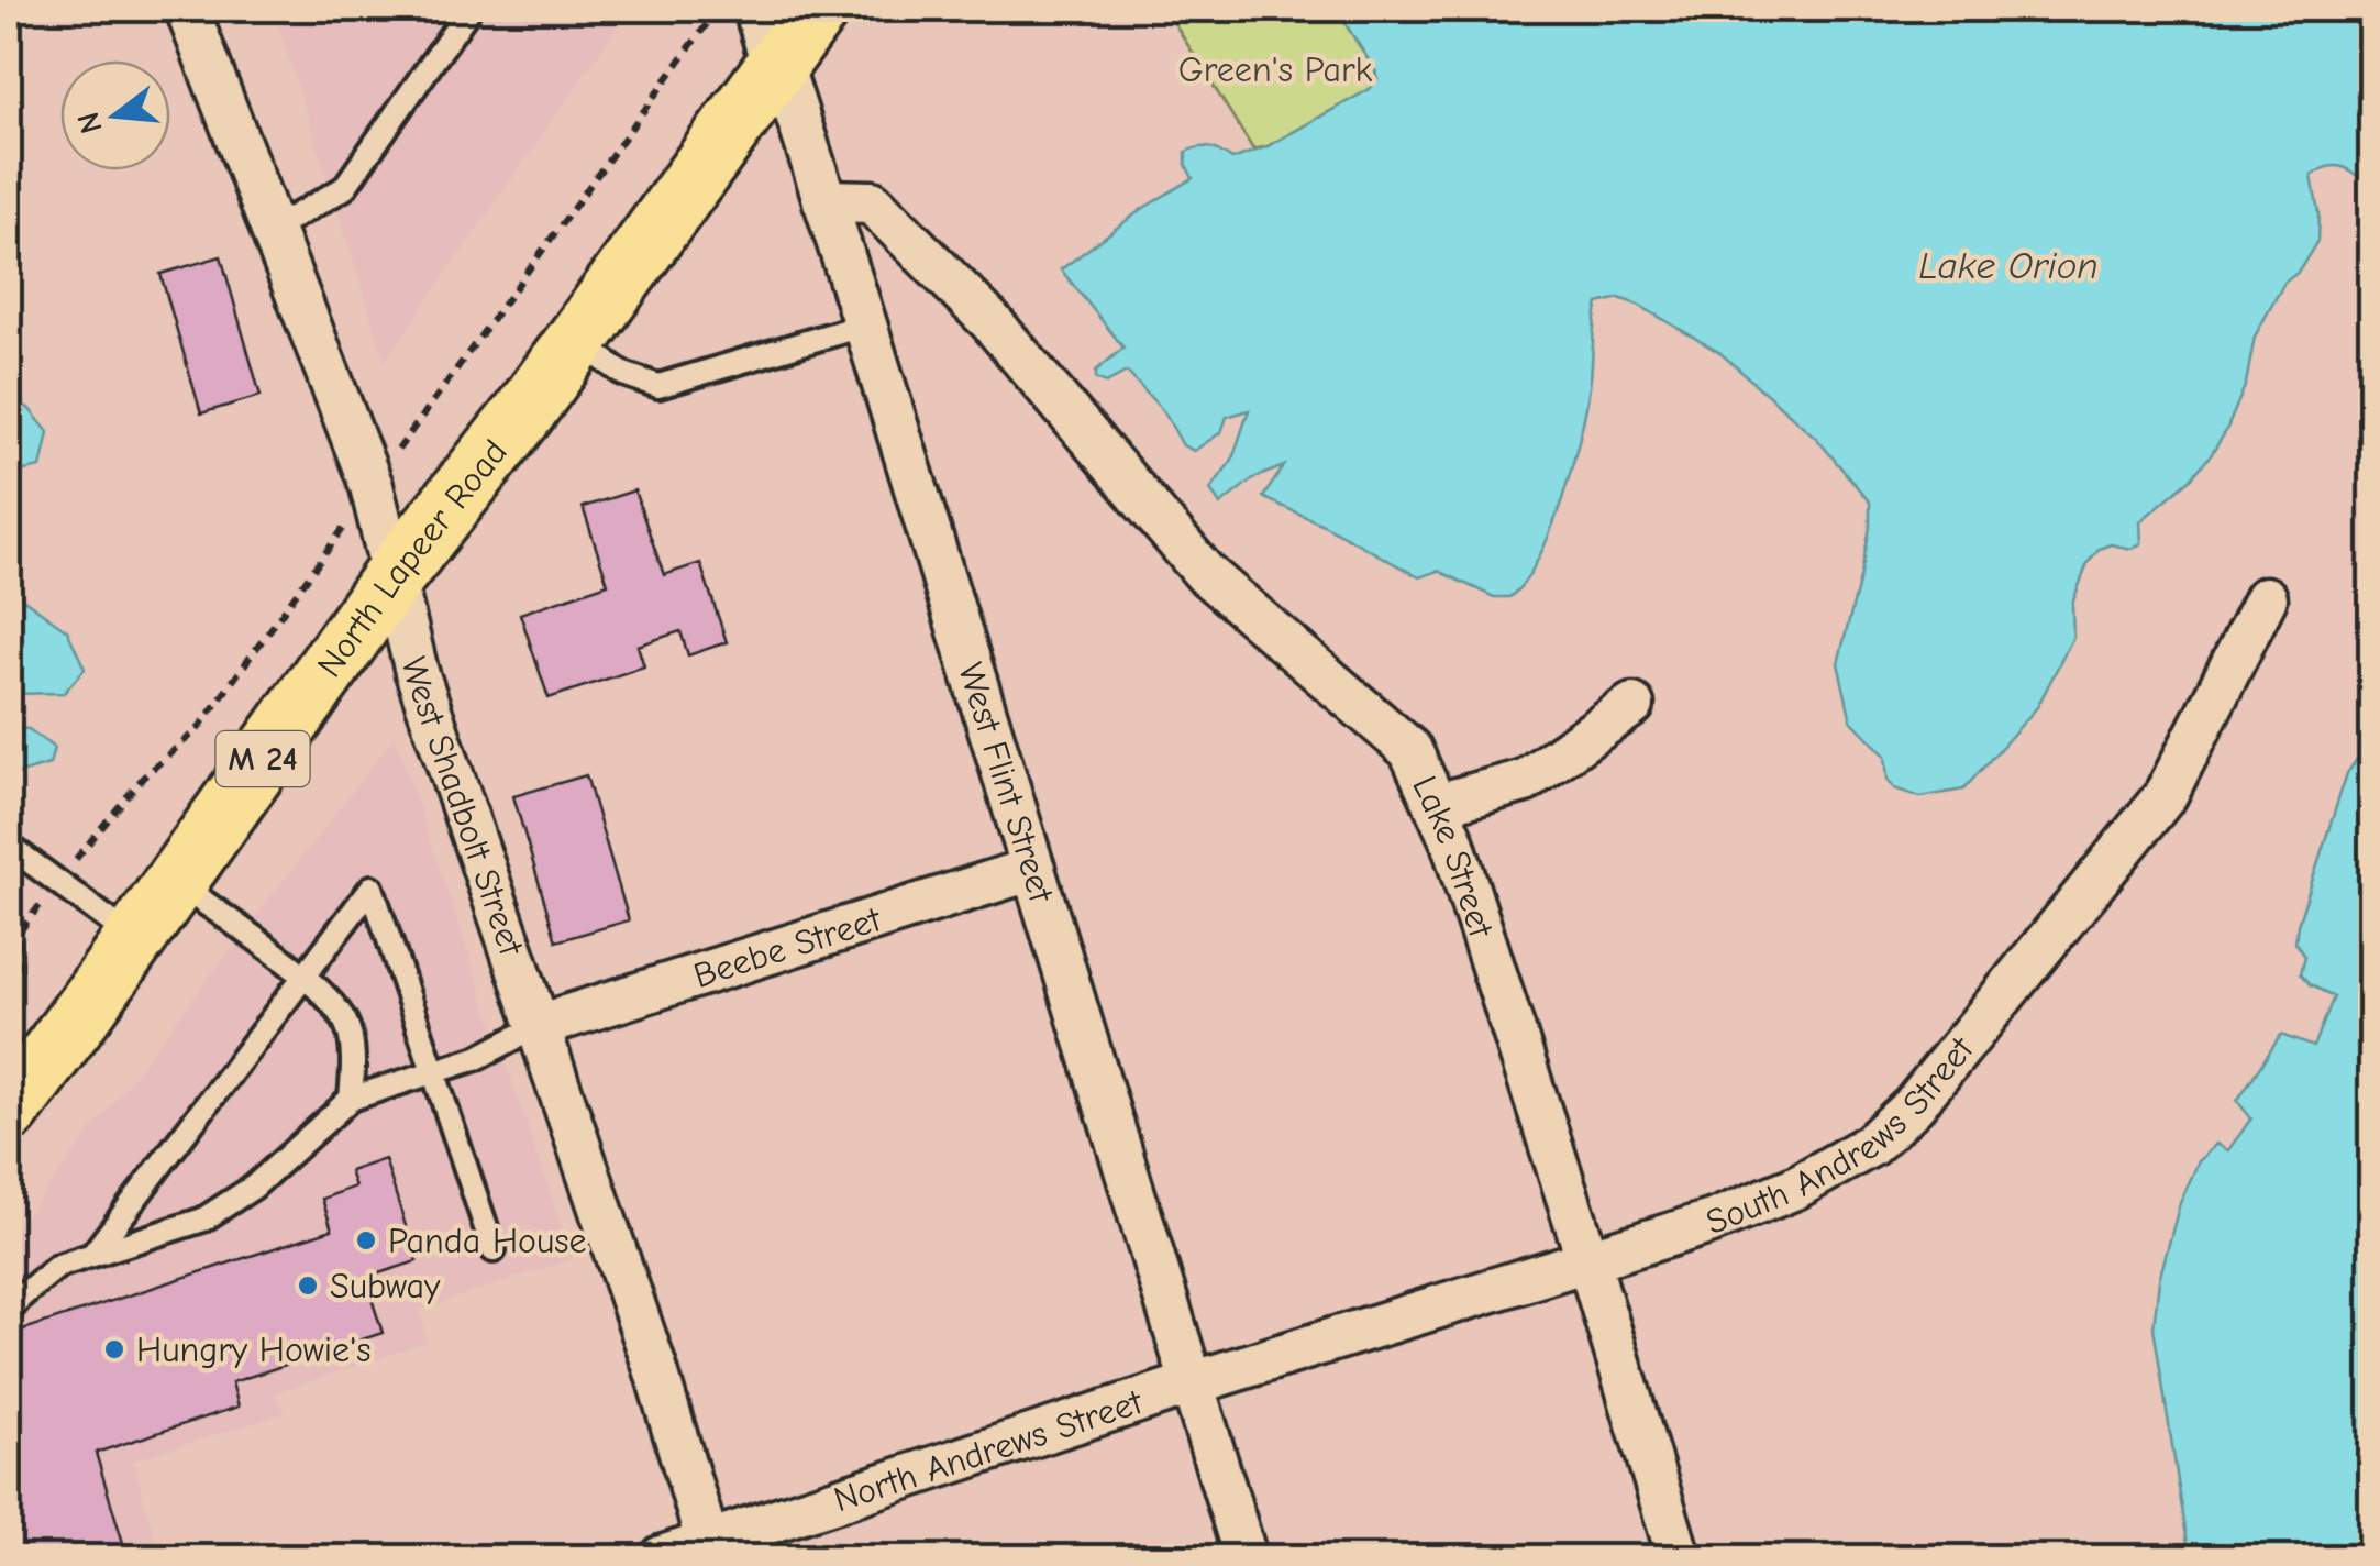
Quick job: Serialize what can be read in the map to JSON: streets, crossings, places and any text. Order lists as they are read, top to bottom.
{
  "streets": {
    "main road": ["North Lapeer Road", "M 24"],
    "street": [
      "West Flint Street",
      "West Shadbolt Street",
      "Lake Street",
      "Beebe Street",
      "South Andrews Street",
      "North Andrews Street"
    ]
  },
  "crossings": [
    ["North Lapeer Road", "West Flint Street"],
    ["North Lapeer Road", "West Shadbolt Street"],
    ["West Flint Street", "Lake Street"],
    ["West Flint Street", "Beebe Street"],
    ["West Flint Street", "South Andrews Street"],
    ["West Flint Street", "North Andrews Street"],
    ["West Shadbolt Street", "Beebe Street"],
    ["West Shadbolt Street", "North Andrews Street"],
    ["Lake Street", "South Andrews Street"],
    ["South Andrews Street", "North Andrews Street"]
  ],
  "water": ["Lake Orion"],
  "parks": ["Green's Park"],
  "places": ["Panda House", "Subway", "Hungry Howie's"],
  "north": "left"
}
